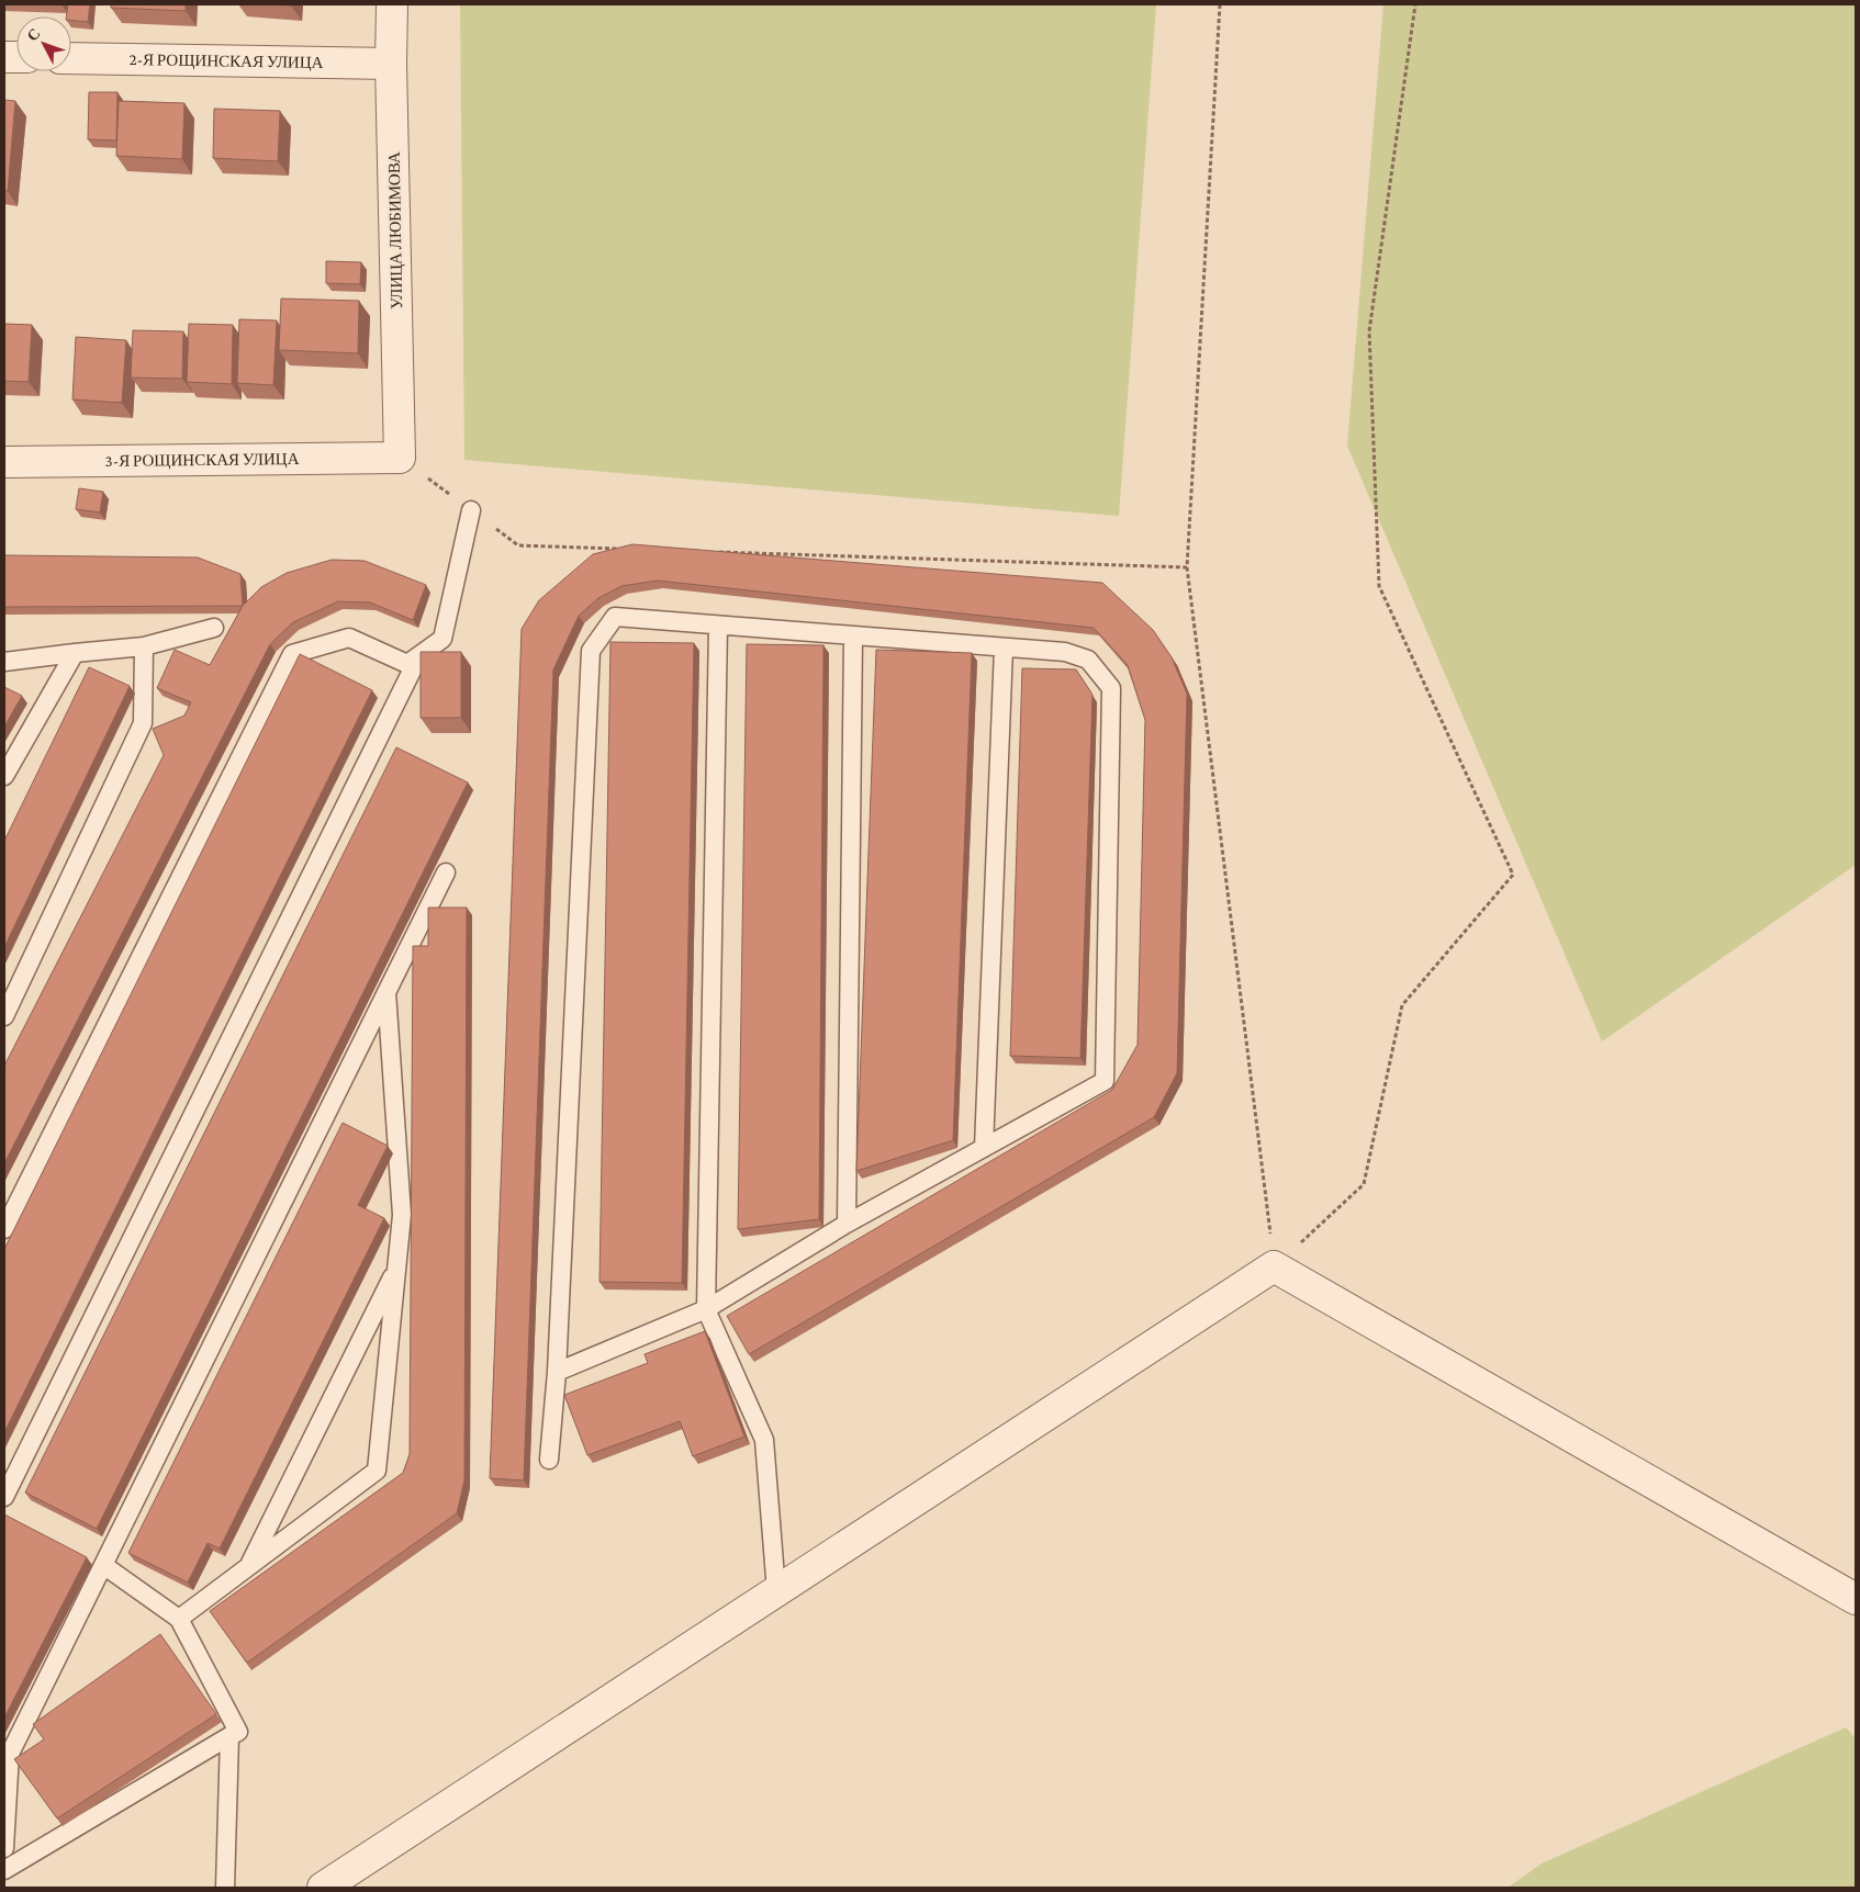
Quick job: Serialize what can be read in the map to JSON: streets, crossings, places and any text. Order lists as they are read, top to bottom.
{
  "streets": {
    "street": ["2-Я РОЩИНСКАЯ УЛИЦА", "УЛИЦА ЛЮБИМОВА", "3-Я РОЩИНСКАЯ УЛИЦА"]
  },
  "crossings": [
    ["2-Я РОЩИНСКАЯ УЛИЦА", "УЛИЦА ЛЮБИМОВА"],
    ["УЛИЦА ЛЮБИМОВА", "3-Я РОЩИНСКАЯ УЛИЦА"]
  ],
  "north": "top left"
}
